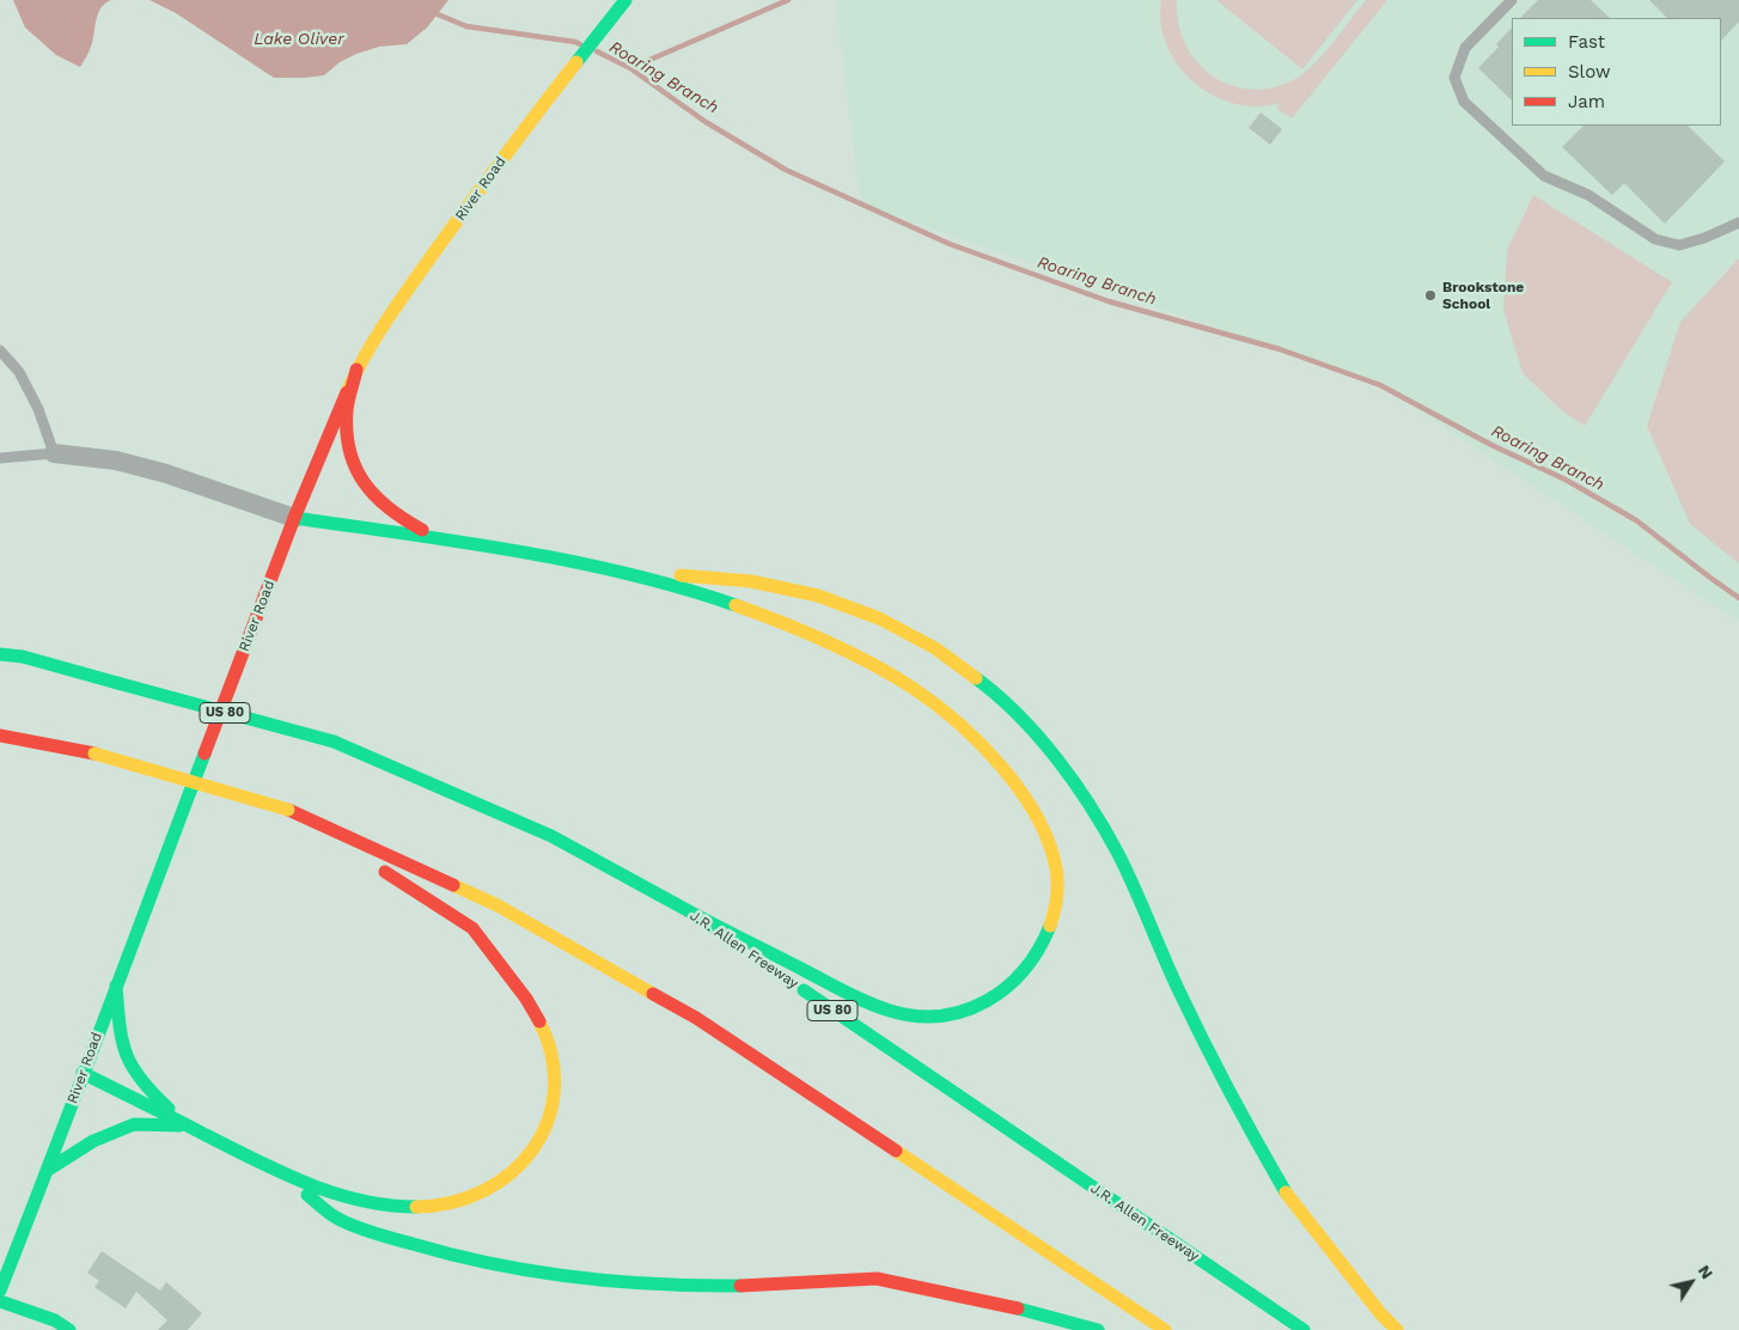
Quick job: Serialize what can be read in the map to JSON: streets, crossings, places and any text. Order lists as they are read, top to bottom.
{
  "streets": {
    "main road": ["River Road", "US 80", "J.R. Allen Freeway"]
  },
  "water": ["Lake Oliver", "Roaring Branch"],
  "places": ["Brookstone School"],
  "legend": ["Fast", "Slow", "Jam"],
  "north": "top right"
}
